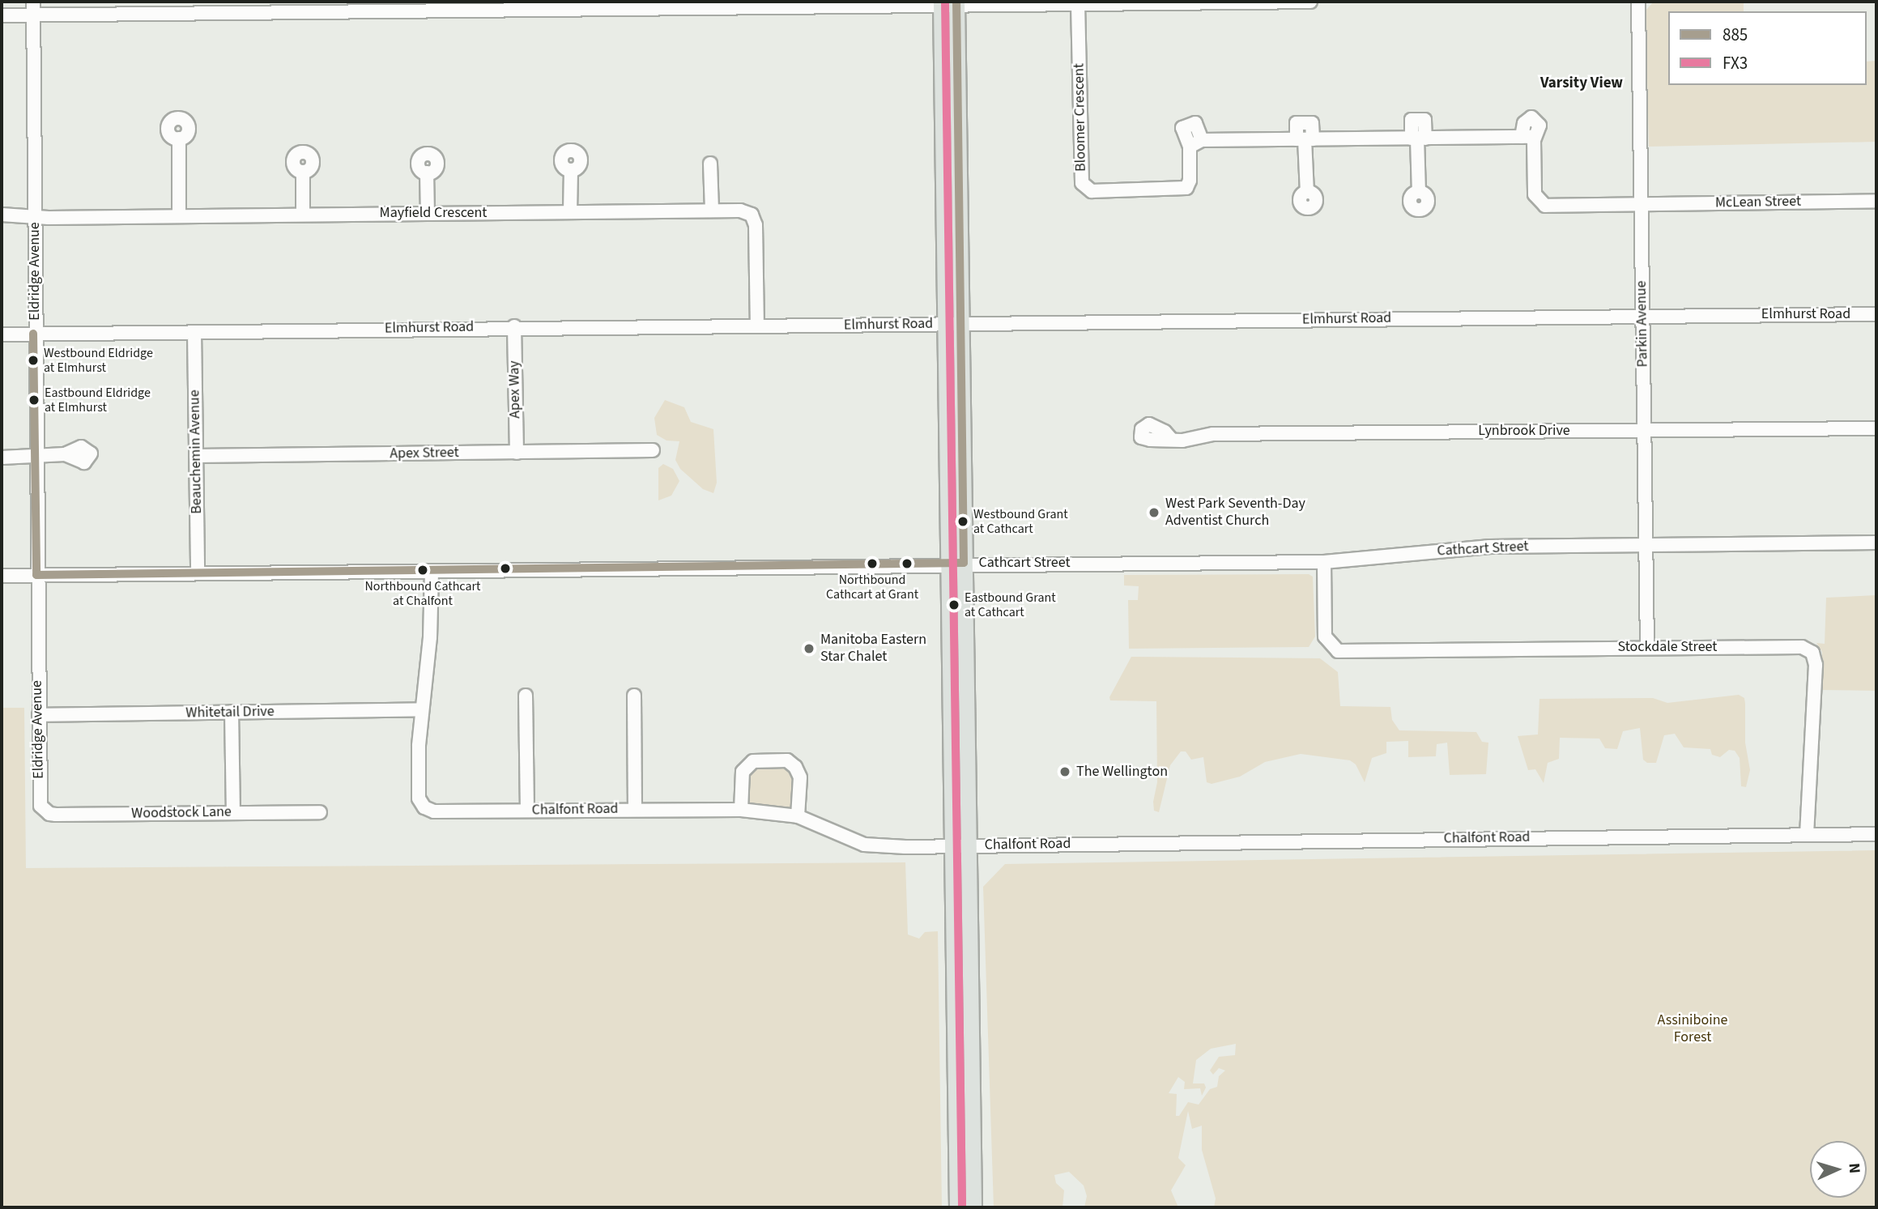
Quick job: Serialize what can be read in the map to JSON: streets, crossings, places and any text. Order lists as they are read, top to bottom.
{
  "streets": {
    "street": [
      "Bloomer Crescent",
      "McLean Street",
      "Mayfield Crescent",
      "Eldridge Avenue",
      "Elmhurst Road",
      "Parkin Avenue",
      "Apex Way",
      "Lynbrook Drive",
      "Beauchemin Avenue",
      "Apex Street",
      "Cathcart Street",
      "Stockdale Street",
      "Whitetail Drive",
      "Chalfont Road",
      "Woodstock Lane"
    ]
  },
  "crossings": [
    ["Bloomer Crescent", "McLean Street"],
    ["Bloomer Crescent", "Parkin Avenue"],
    ["McLean Street", "Parkin Avenue"],
    ["Mayfield Crescent", "Eldridge Avenue"],
    ["Mayfield Crescent", "Elmhurst Road"],
    ["Eldridge Avenue", "Elmhurst Road"],
    ["Eldridge Avenue", "Cathcart Street"],
    ["Eldridge Avenue", "Whitetail Drive"],
    ["Eldridge Avenue", "Woodstock Lane"],
    ["Elmhurst Road", "Parkin Avenue"],
    ["Elmhurst Road", "Apex Way"],
    ["Elmhurst Road", "Beauchemin Avenue"],
    ["Parkin Avenue", "Lynbrook Drive"],
    ["Parkin Avenue", "Cathcart Street"],
    ["Parkin Avenue", "Stockdale Street"],
    ["Apex Way", "Apex Street"],
    ["Beauchemin Avenue", "Apex Street"],
    ["Beauchemin Avenue", "Cathcart Street"],
    ["Cathcart Street", "Stockdale Street"],
    ["Cathcart Street", "Chalfont Road"],
    ["Stockdale Street", "Chalfont Road"],
    ["Whitetail Drive", "Chalfont Road"]
  ],
  "districts": ["Varsity View"],
  "parks": ["Assiniboine Forest"],
  "places": [
    "Westbound Eldridge at Elmhurst",
    "Eastbound Eldridge at Elmhurst",
    "West Park Seventh-Day Adventist Church",
    "Westbound Grant at Cathcart",
    "Northbound Cathcart at Grant",
    "Northbound Cathcart at Chalfont",
    "Eastbound Grant at Cathcart",
    "Manitoba Eastern Star Chalet",
    "The Wellington"
  ],
  "lines": ["transit line 885", "transit line FX3"],
  "legend": ["885", "FX3"],
  "north": "right"
}
